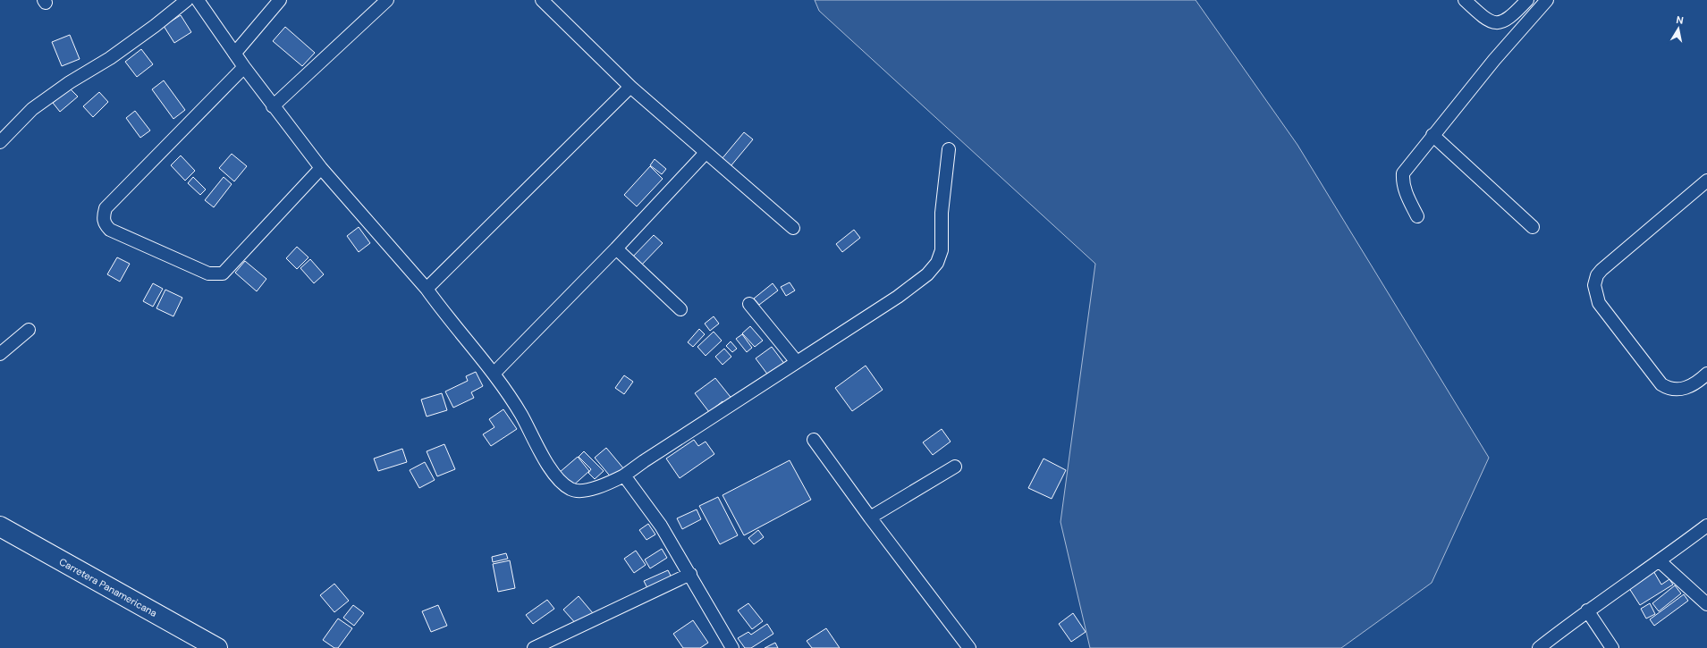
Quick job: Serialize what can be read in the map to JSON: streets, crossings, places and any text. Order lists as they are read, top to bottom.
{
  "streets": {
    "highway": ["Carretera Panamericana"]
  },
  "north": "top"
}
